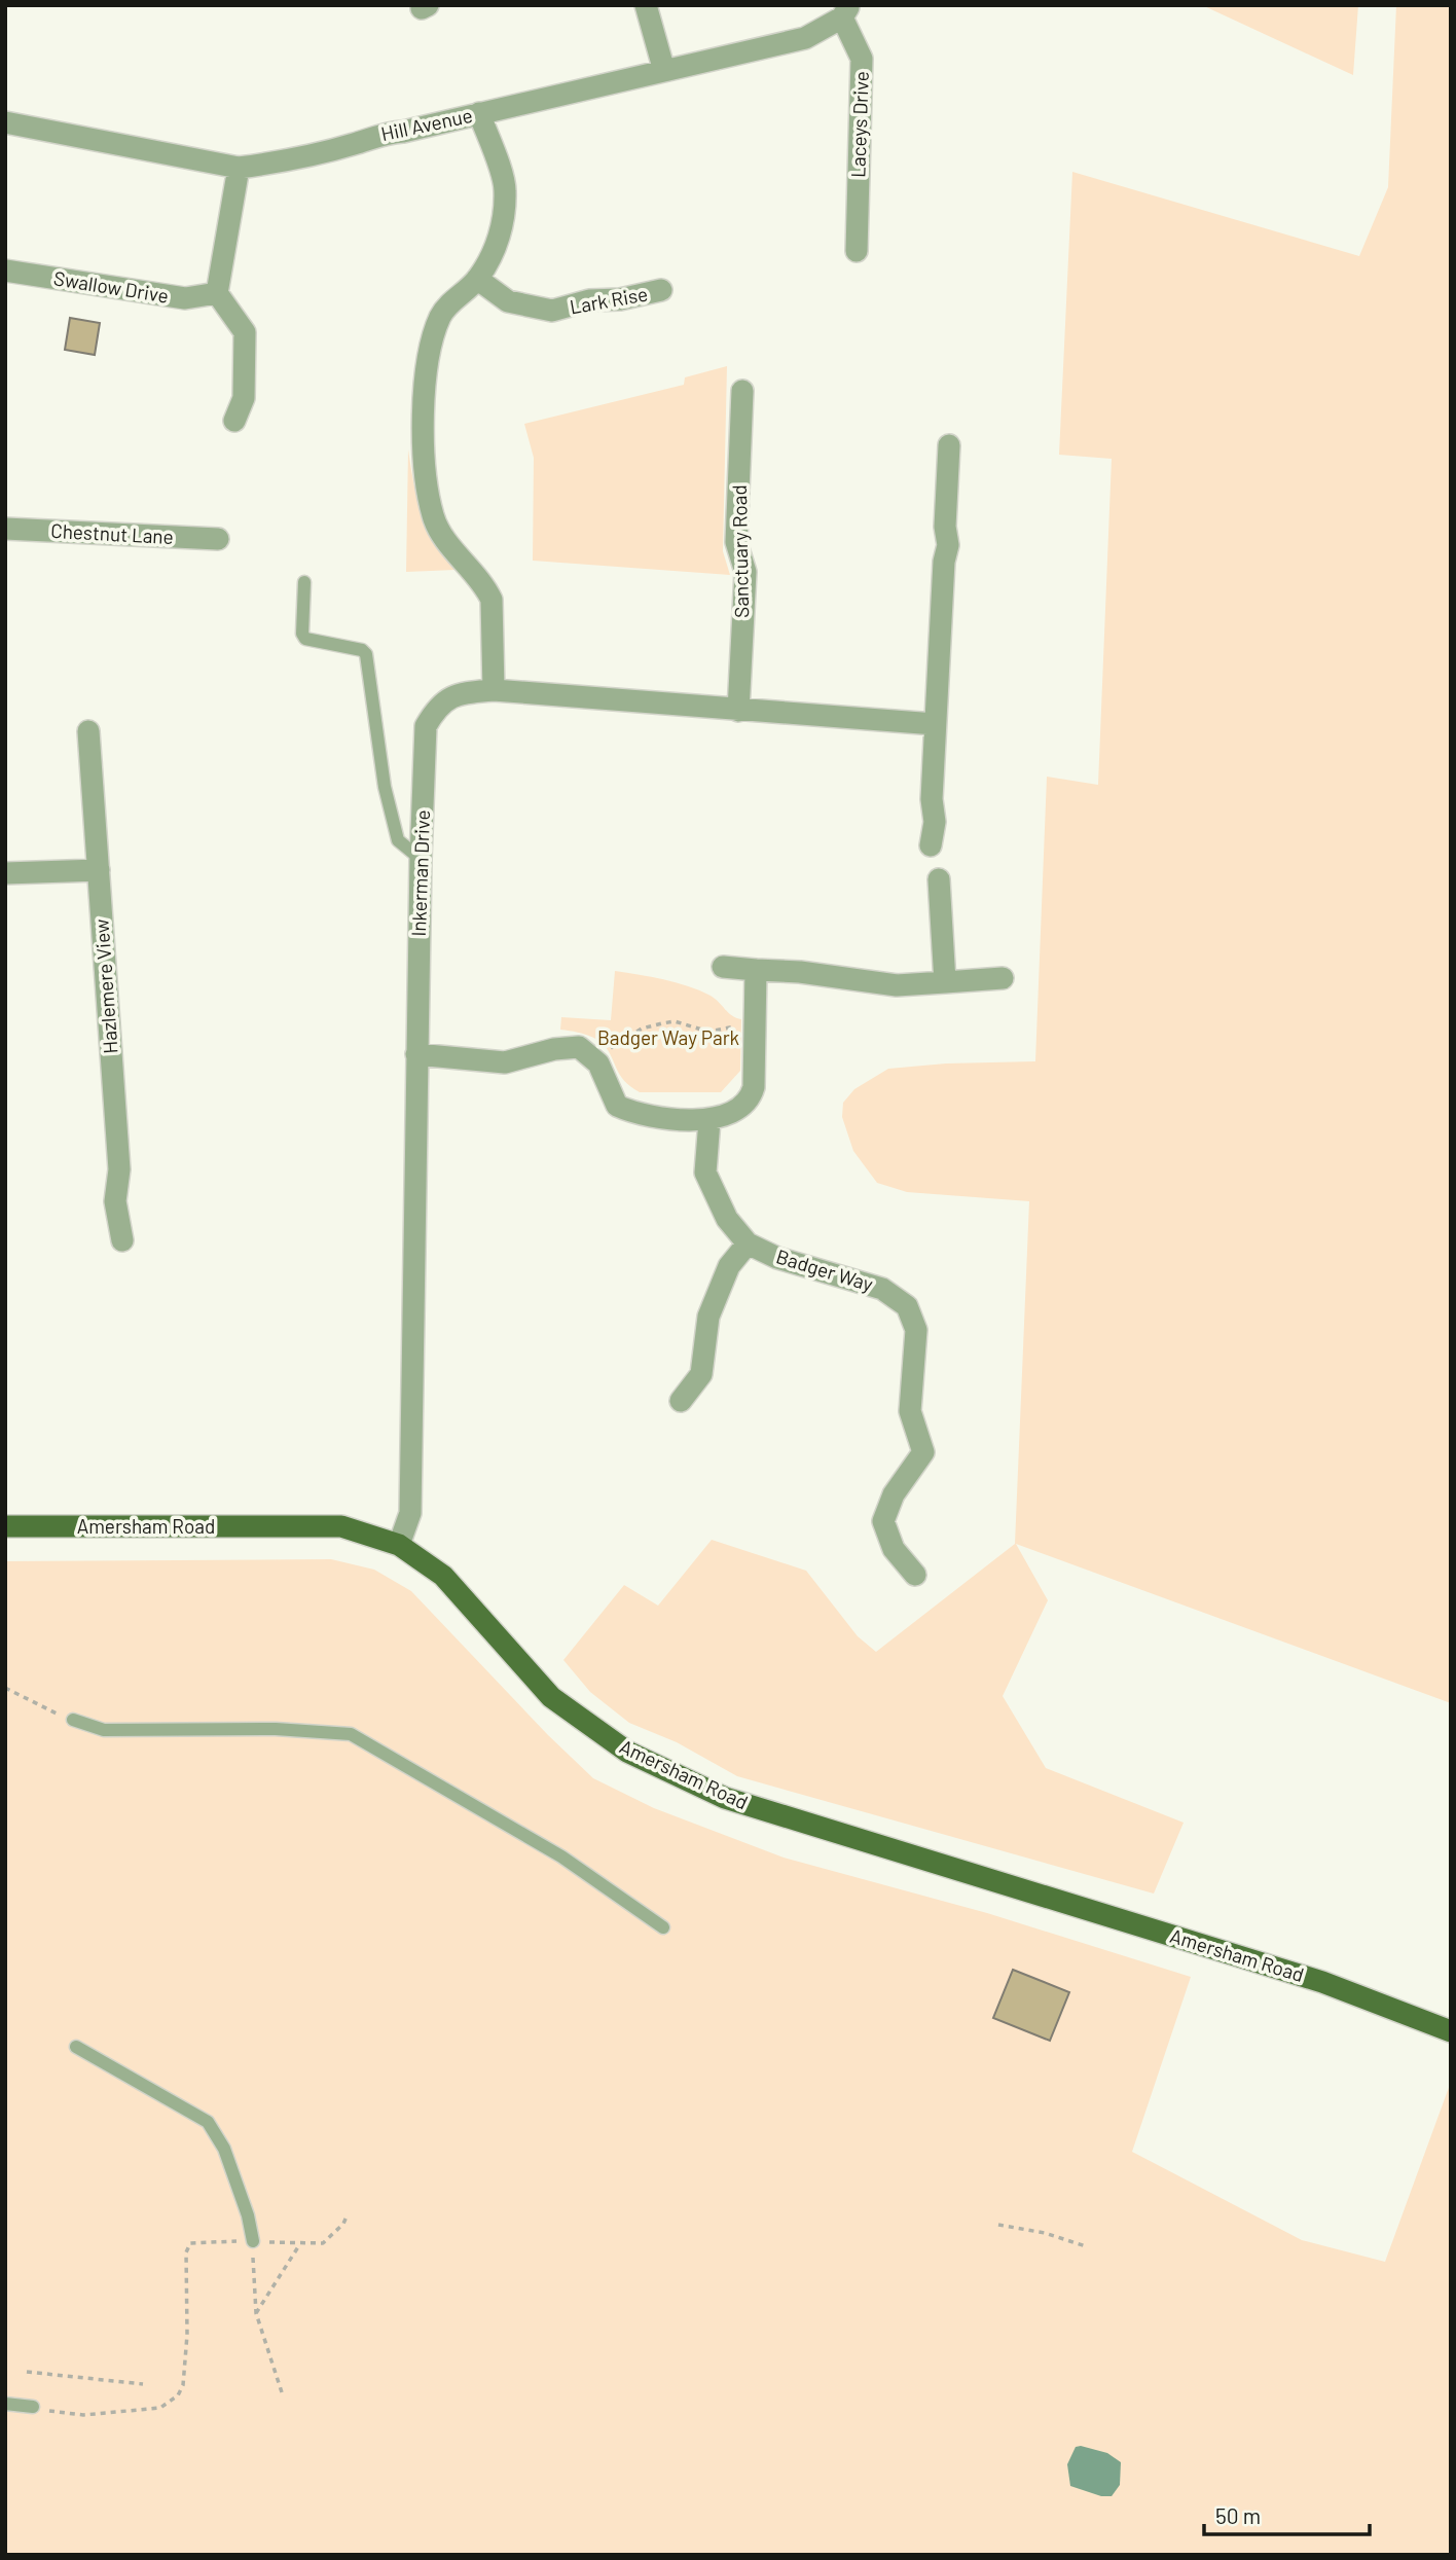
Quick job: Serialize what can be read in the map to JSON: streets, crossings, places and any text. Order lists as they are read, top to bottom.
{
  "streets": {
    "main road": ["Amersham Road"],
    "street": [
      "Hill Avenue",
      "Laceys Drive",
      "Swallow Drive",
      "Lark Rise",
      "Chestnut Lane",
      "Sanctuary Road",
      "Inkerman Drive",
      "Hazlemere View",
      "Badger Way"
    ]
  },
  "crossings": [
    ["Hill Avenue", "Laceys Drive"],
    ["Sanctuary Road", "Inkerman Drive"],
    ["Inkerman Drive", "Amersham Road"]
  ],
  "parks": ["Badger Way Park"],
  "scale_bar": "50 m"
}
